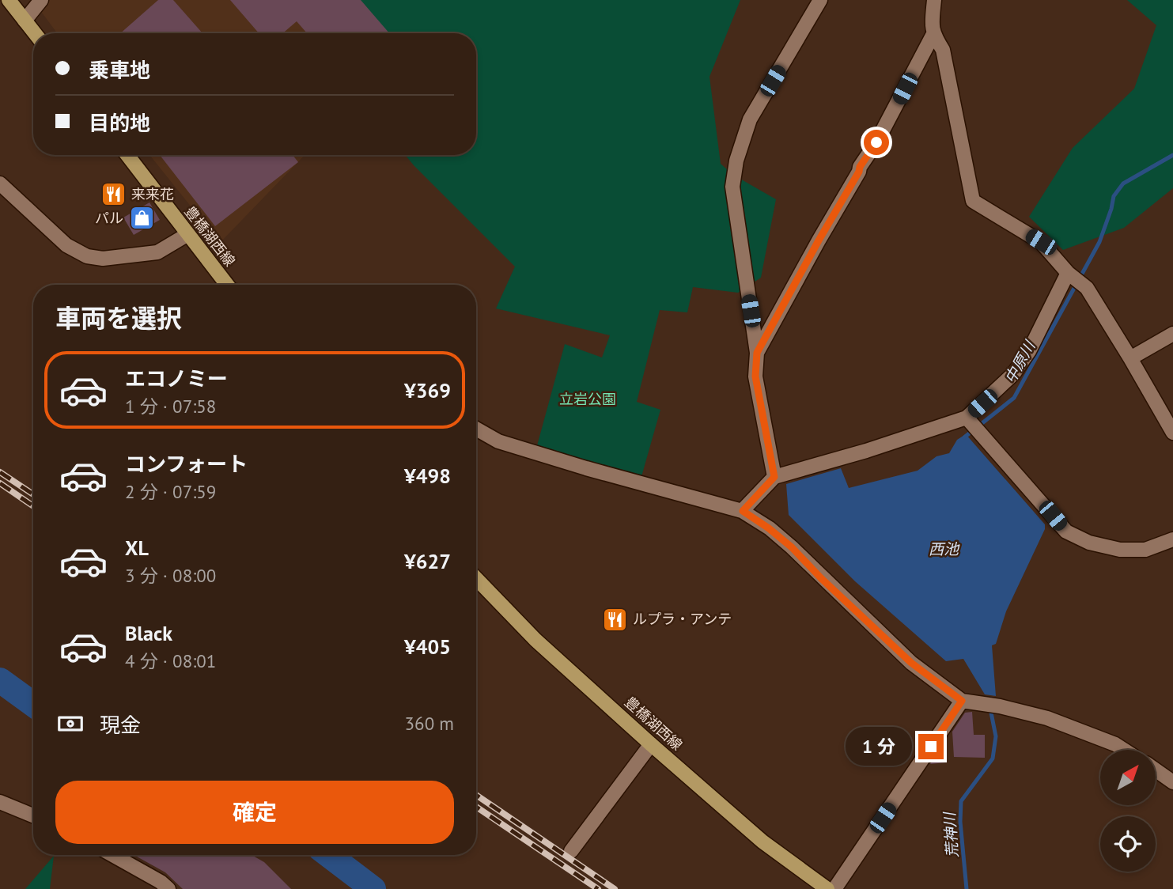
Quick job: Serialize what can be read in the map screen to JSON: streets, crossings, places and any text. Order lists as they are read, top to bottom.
{
  "streets": {
    "main road": ["豊橋湖西線"]
  },
  "water": ["中原川", "西池", "荒神川"],
  "parks": ["立岩公園"],
  "places": {
    "restaurant": ["来来花", "ルプラ・アンテ"],
    "shop": ["パル"]
  },
  "north": "top right",
  "page": {
    "banner": ["乗車地", "目的地"],
    "heading": "車両を選択",
    "list": [
      {
        "name": "エコノミー",
        "note": "1 分 · 07:58",
        "value": "¥369"
      },
      {
        "name": "コンフォート",
        "note": "2 分 · 07:59",
        "value": "¥498"
      },
      {
        "name": "XL",
        "note": "3 分 · 08:00",
        "value": "¥627"
      },
      {
        "name": "Black",
        "note": "4 分 · 08:01",
        "value": "¥405"
      }
    ],
    "pay": ["現金", "360 m"],
    "bubble": "1 分",
    "buttons": "確定"
  }
}
